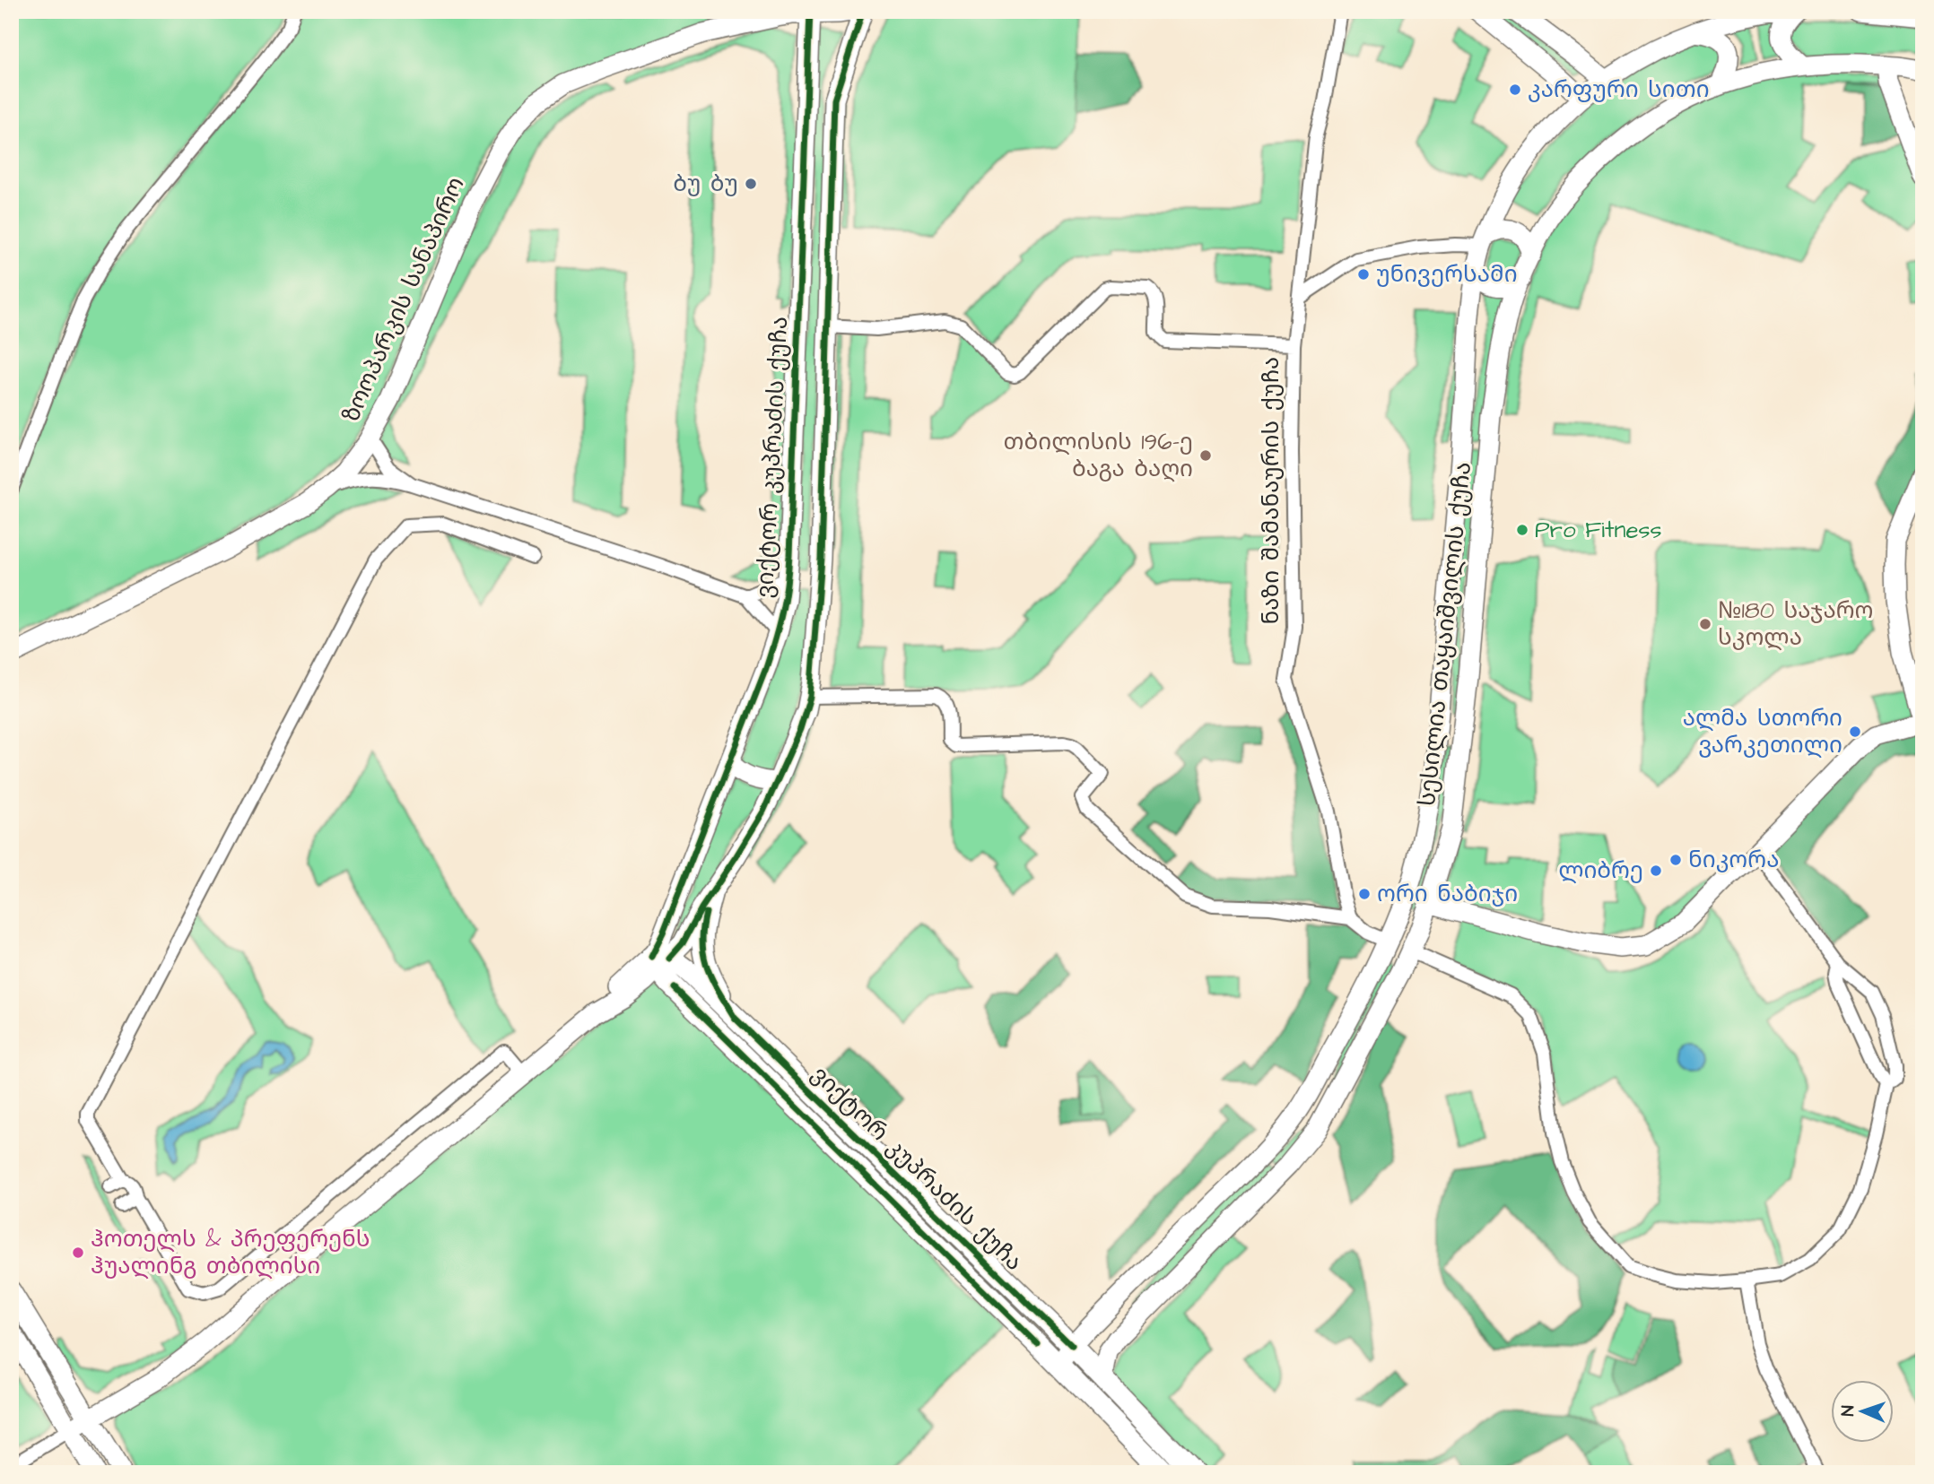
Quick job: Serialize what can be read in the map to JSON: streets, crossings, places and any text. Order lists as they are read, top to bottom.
{
  "streets": {
    "main road": ["ზოოპარკის სანაპირო", "ვიქტორ კუპრაძის ქუჩა", "სესილია თაყაიშვილის ქუჩა"],
    "street": ["ნაზი შამანაურის ქუჩა"]
  },
  "crossings": [
    ["ზოოპარკის სანაპირო", "ვიქტორ კუპრაძის ქუჩა"],
    ["ვიქტორ კუპრაძის ქუჩა", "სესილია თაყაიშვილის ქუჩა"]
  ],
  "places": [
    "კარფური სითი",
    "ბუ ბუ",
    "უნივერსამი",
    "თბილისის 196-ე ბაგა ბაღი",
    "Pro Fitness",
    "№180 საჯარო სკოლა",
    "ალმა სთორი ვარკეთილი",
    "ნიკორა",
    "ლიბრე",
    "ორი ნაბიჯი",
    "ჰოთელს & პრეფერენს ჰუალინგ თბილისი"
  ],
  "north": "left"
}
